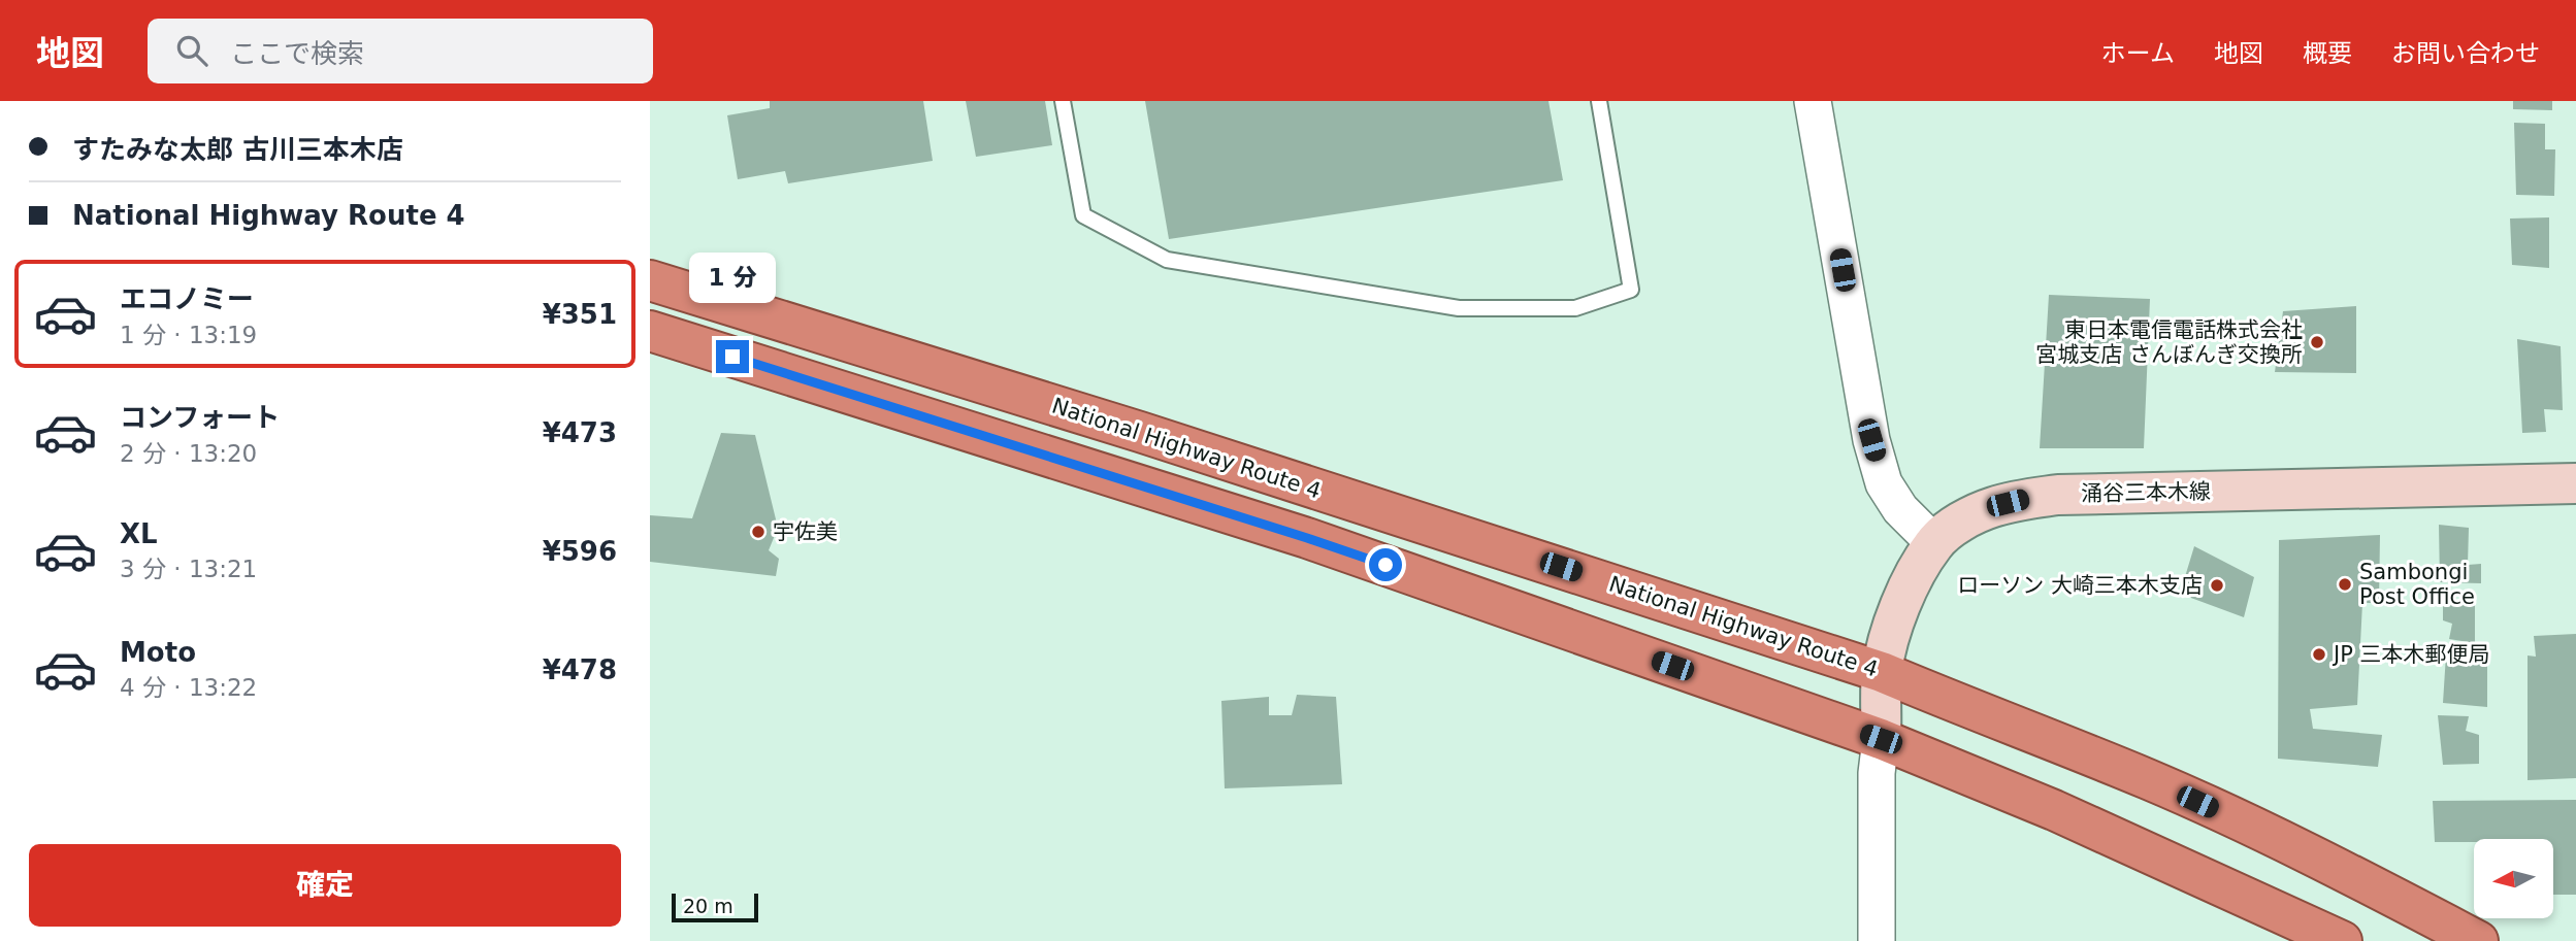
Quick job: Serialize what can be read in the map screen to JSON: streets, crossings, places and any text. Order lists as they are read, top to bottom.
{
  "streets": {
    "highway": ["National Highway Route 4"],
    "main road": ["涌谷三本木線"]
  },
  "crossings": [
    ["National Highway Route 4", "涌谷三本木線"]
  ],
  "places": [
    "東日本電信電話株式会社 宮城支店 さんぼんぎ交換所",
    "宇佐美",
    "Sambongi Post Office",
    "ローソン 大崎三本木支店",
    "JP 三本木郵便局"
  ],
  "scale_bar": "20 m",
  "north": "left",
  "page": {
    "header": "地図",
    "search": "ここで検索",
    "nav": [
      "ホーム",
      "地図",
      "概要",
      "お問い合わせ"
    ],
    "banner": ["すたみな太郎 古川三本木店", "National Highway Route 4"],
    "bubble": "1 分",
    "list": [
      {
        "name": "エコノミー",
        "note": "1 分 · 13:19",
        "value": "¥351"
      },
      {
        "name": "コンフォート",
        "note": "2 分 · 13:20",
        "value": "¥473"
      },
      {
        "name": "XL",
        "note": "3 分 · 13:21",
        "value": "¥596"
      },
      {
        "name": "Moto",
        "note": "4 分 · 13:22",
        "value": "¥478"
      }
    ],
    "buttons": "確定",
    "scale": "20 m"
  }
}
